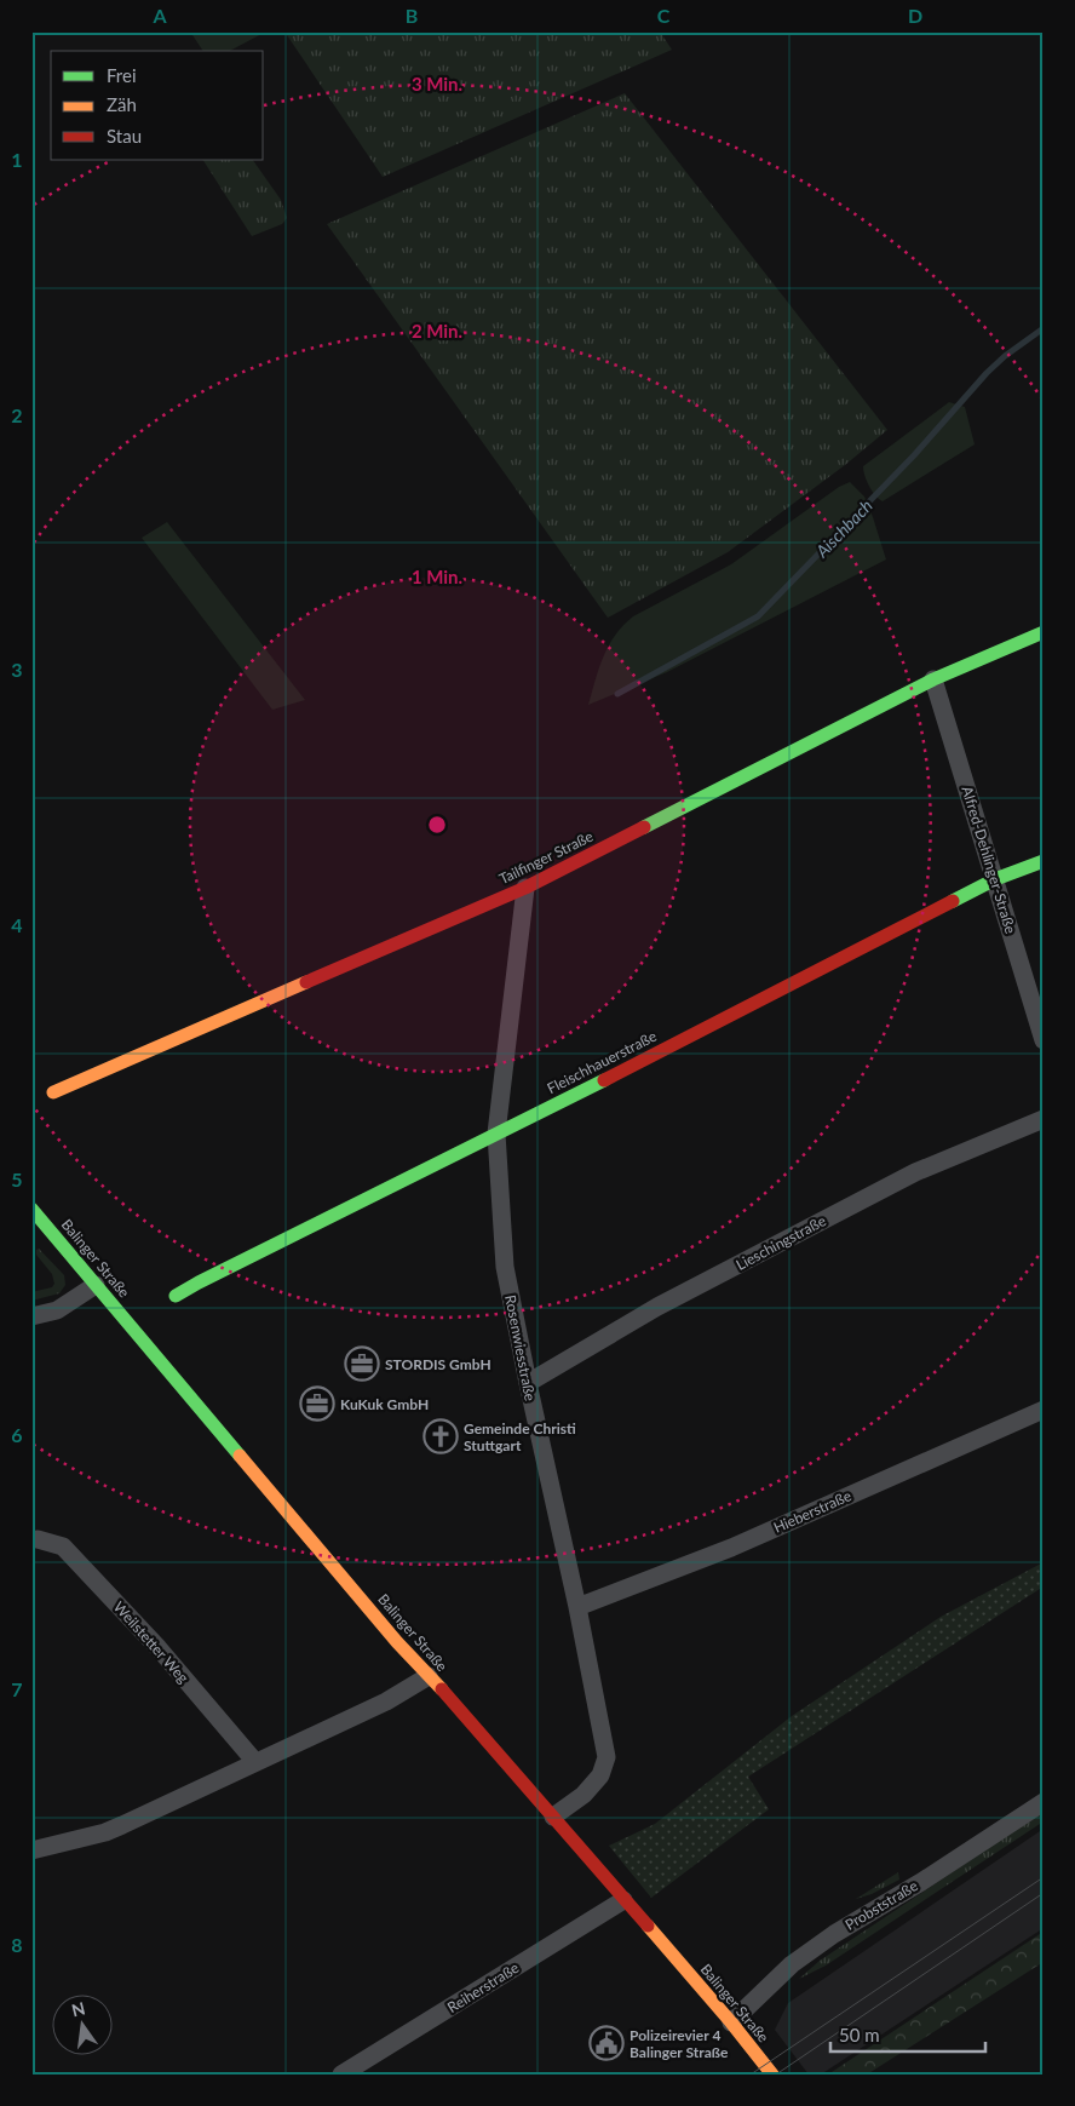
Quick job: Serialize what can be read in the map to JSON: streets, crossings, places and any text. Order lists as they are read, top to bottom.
{
  "streets": {
    "street": [
      "Tailfinger Straße",
      "Alfred-Dehlinger-Straße",
      "Fleischhauerstraße",
      "Lieschingstraße",
      "Balinger Straße",
      "Rosenwiesstraße",
      "Hieberstraße",
      "Weilstetter Weg",
      "Probststraße",
      "Reiherstraße"
    ]
  },
  "crossings": [
    ["Tailfinger Straße", "Alfred-Dehlinger-Straße"],
    ["Tailfinger Straße", "Rosenwiesstraße"],
    ["Alfred-Dehlinger-Straße", "Fleischhauerstraße"],
    ["Fleischhauerstraße", "Rosenwiesstraße"],
    ["Lieschingstraße", "Rosenwiesstraße"],
    ["Balinger Straße", "Rosenwiesstraße"],
    ["Balinger Straße", "Probststraße"],
    ["Balinger Straße", "Reiherstraße"],
    ["Rosenwiesstraße", "Hieberstraße"]
  ],
  "water": ["Aischbach"],
  "places": {
    "office": ["STORDIS GmbH", "KuKuk GmbH"],
    "church": ["Gemeinde Christi Stuttgart"],
    "public building": ["Polizeirevier 4 Balinger Straße"]
  },
  "legend": ["Frei", "Zäh", "Stau"],
  "scale_bar": "50 m",
  "north": "top",
  "grid": {
    "columns": [
      "A",
      "B",
      "C",
      "D"
    ],
    "rows": [
      "1",
      "2",
      "3",
      "4",
      "5",
      "6",
      "7",
      "8"
    ]
  },
  "rings": ["3 Min.", "2 Min.", "1 Min."]
}
